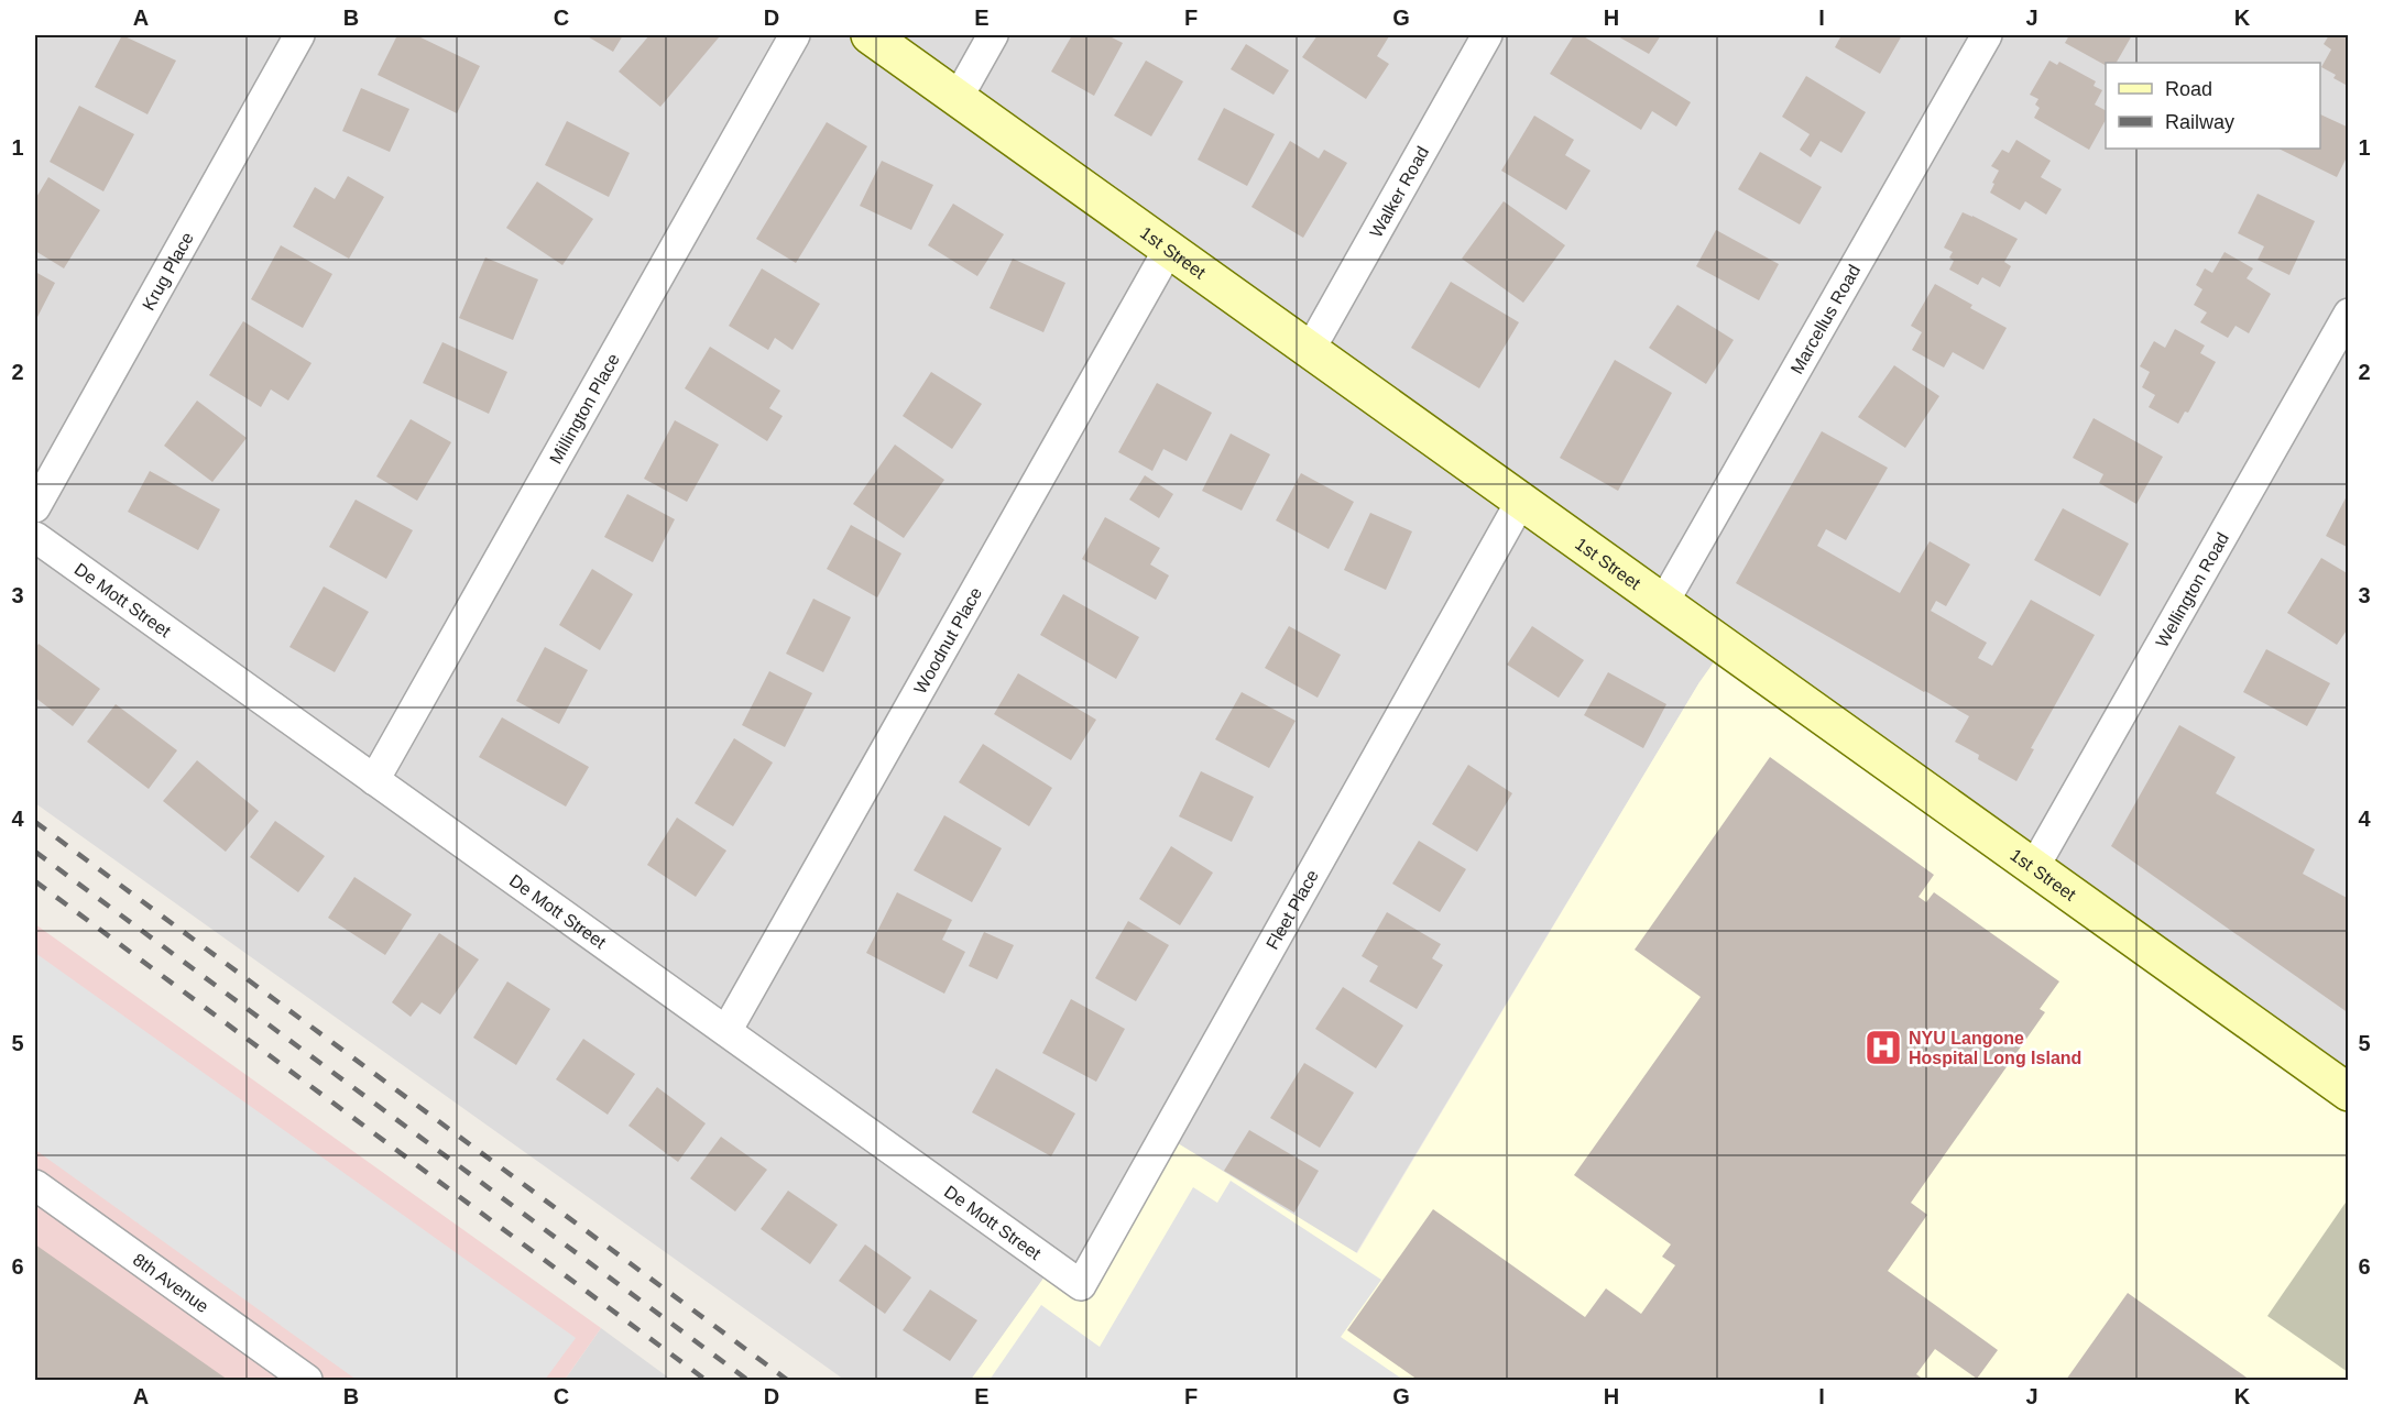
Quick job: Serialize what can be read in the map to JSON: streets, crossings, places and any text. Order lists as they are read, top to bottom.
{
  "streets": {
    "street": [
      "Walker Road",
      "1st Street",
      "Krug Place",
      "Marcellus Road",
      "Millington Place",
      "Wellington Road",
      "De Mott Street",
      "Woodnut Place",
      "Fleet Place",
      "8th Avenue"
    ]
  },
  "crossings": [
    ["Walker Road", "1st Street"],
    ["1st Street", "Marcellus Road"],
    ["1st Street", "Wellington Road"],
    ["1st Street", "Woodnut Place"],
    ["1st Street", "Fleet Place"],
    ["Millington Place", "De Mott Street"],
    ["De Mott Street", "Woodnut Place"],
    ["De Mott Street", "Fleet Place"]
  ],
  "places": {
    "hospital": ["NYU Langone Hospital Long Island"]
  },
  "legend": ["Road", "Railway"],
  "grid": {
    "columns": [
      "A",
      "B",
      "C",
      "D",
      "E",
      "F",
      "G",
      "H",
      "I",
      "J",
      "K"
    ],
    "rows": [
      "1",
      "2",
      "3",
      "4",
      "5",
      "6"
    ]
  }
}
